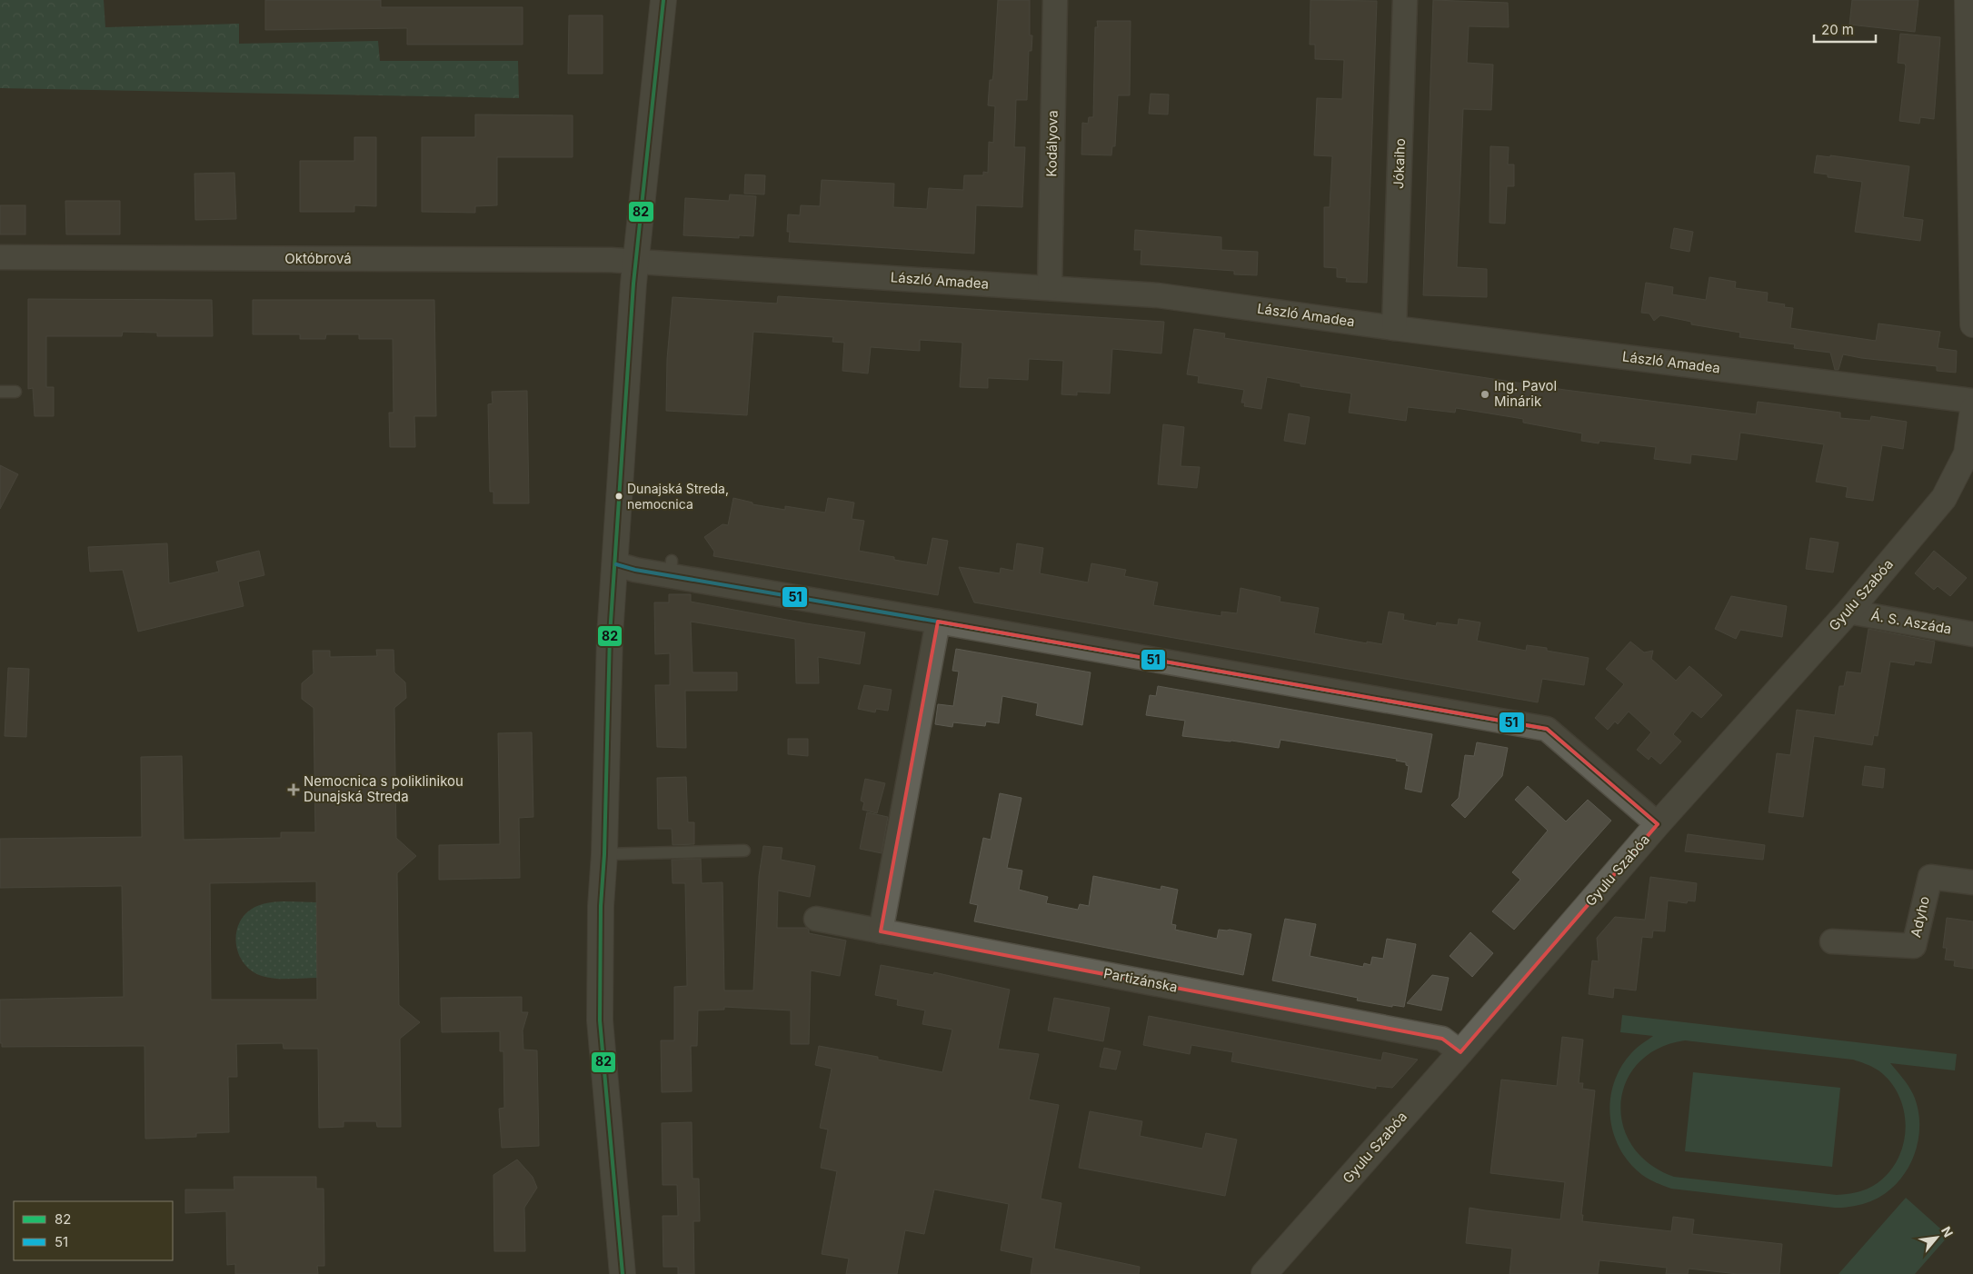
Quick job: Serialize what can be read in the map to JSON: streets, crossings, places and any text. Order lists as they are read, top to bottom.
{
  "streets": {
    "street": [
      "Kodályova",
      "Jókaiho",
      "Októbrová",
      "László Amadea",
      "Gyulu Szabóa",
      "Á. S. Aszáda",
      "Adyho",
      "Partizánska"
    ]
  },
  "crossings": [
    ["Kodályova", "László Amadea"],
    ["Jókaiho", "László Amadea"],
    ["Októbrová", "László Amadea"],
    ["Gyulu Szabóa", "Á. S. Aszáda"],
    ["Gyulu Szabóa", "Partizánska"]
  ],
  "places": {
    "other": ["Ing. Pavol Minárik", "Dunajská Streda, nemocnica"],
    "health": ["Nemocnica s poliklinikou Dunajská Streda"]
  },
  "lines": ["transit line 82", "transit line 51"],
  "legend": ["82", "51"],
  "scale_bar": "20 m",
  "north": "top right"
}
